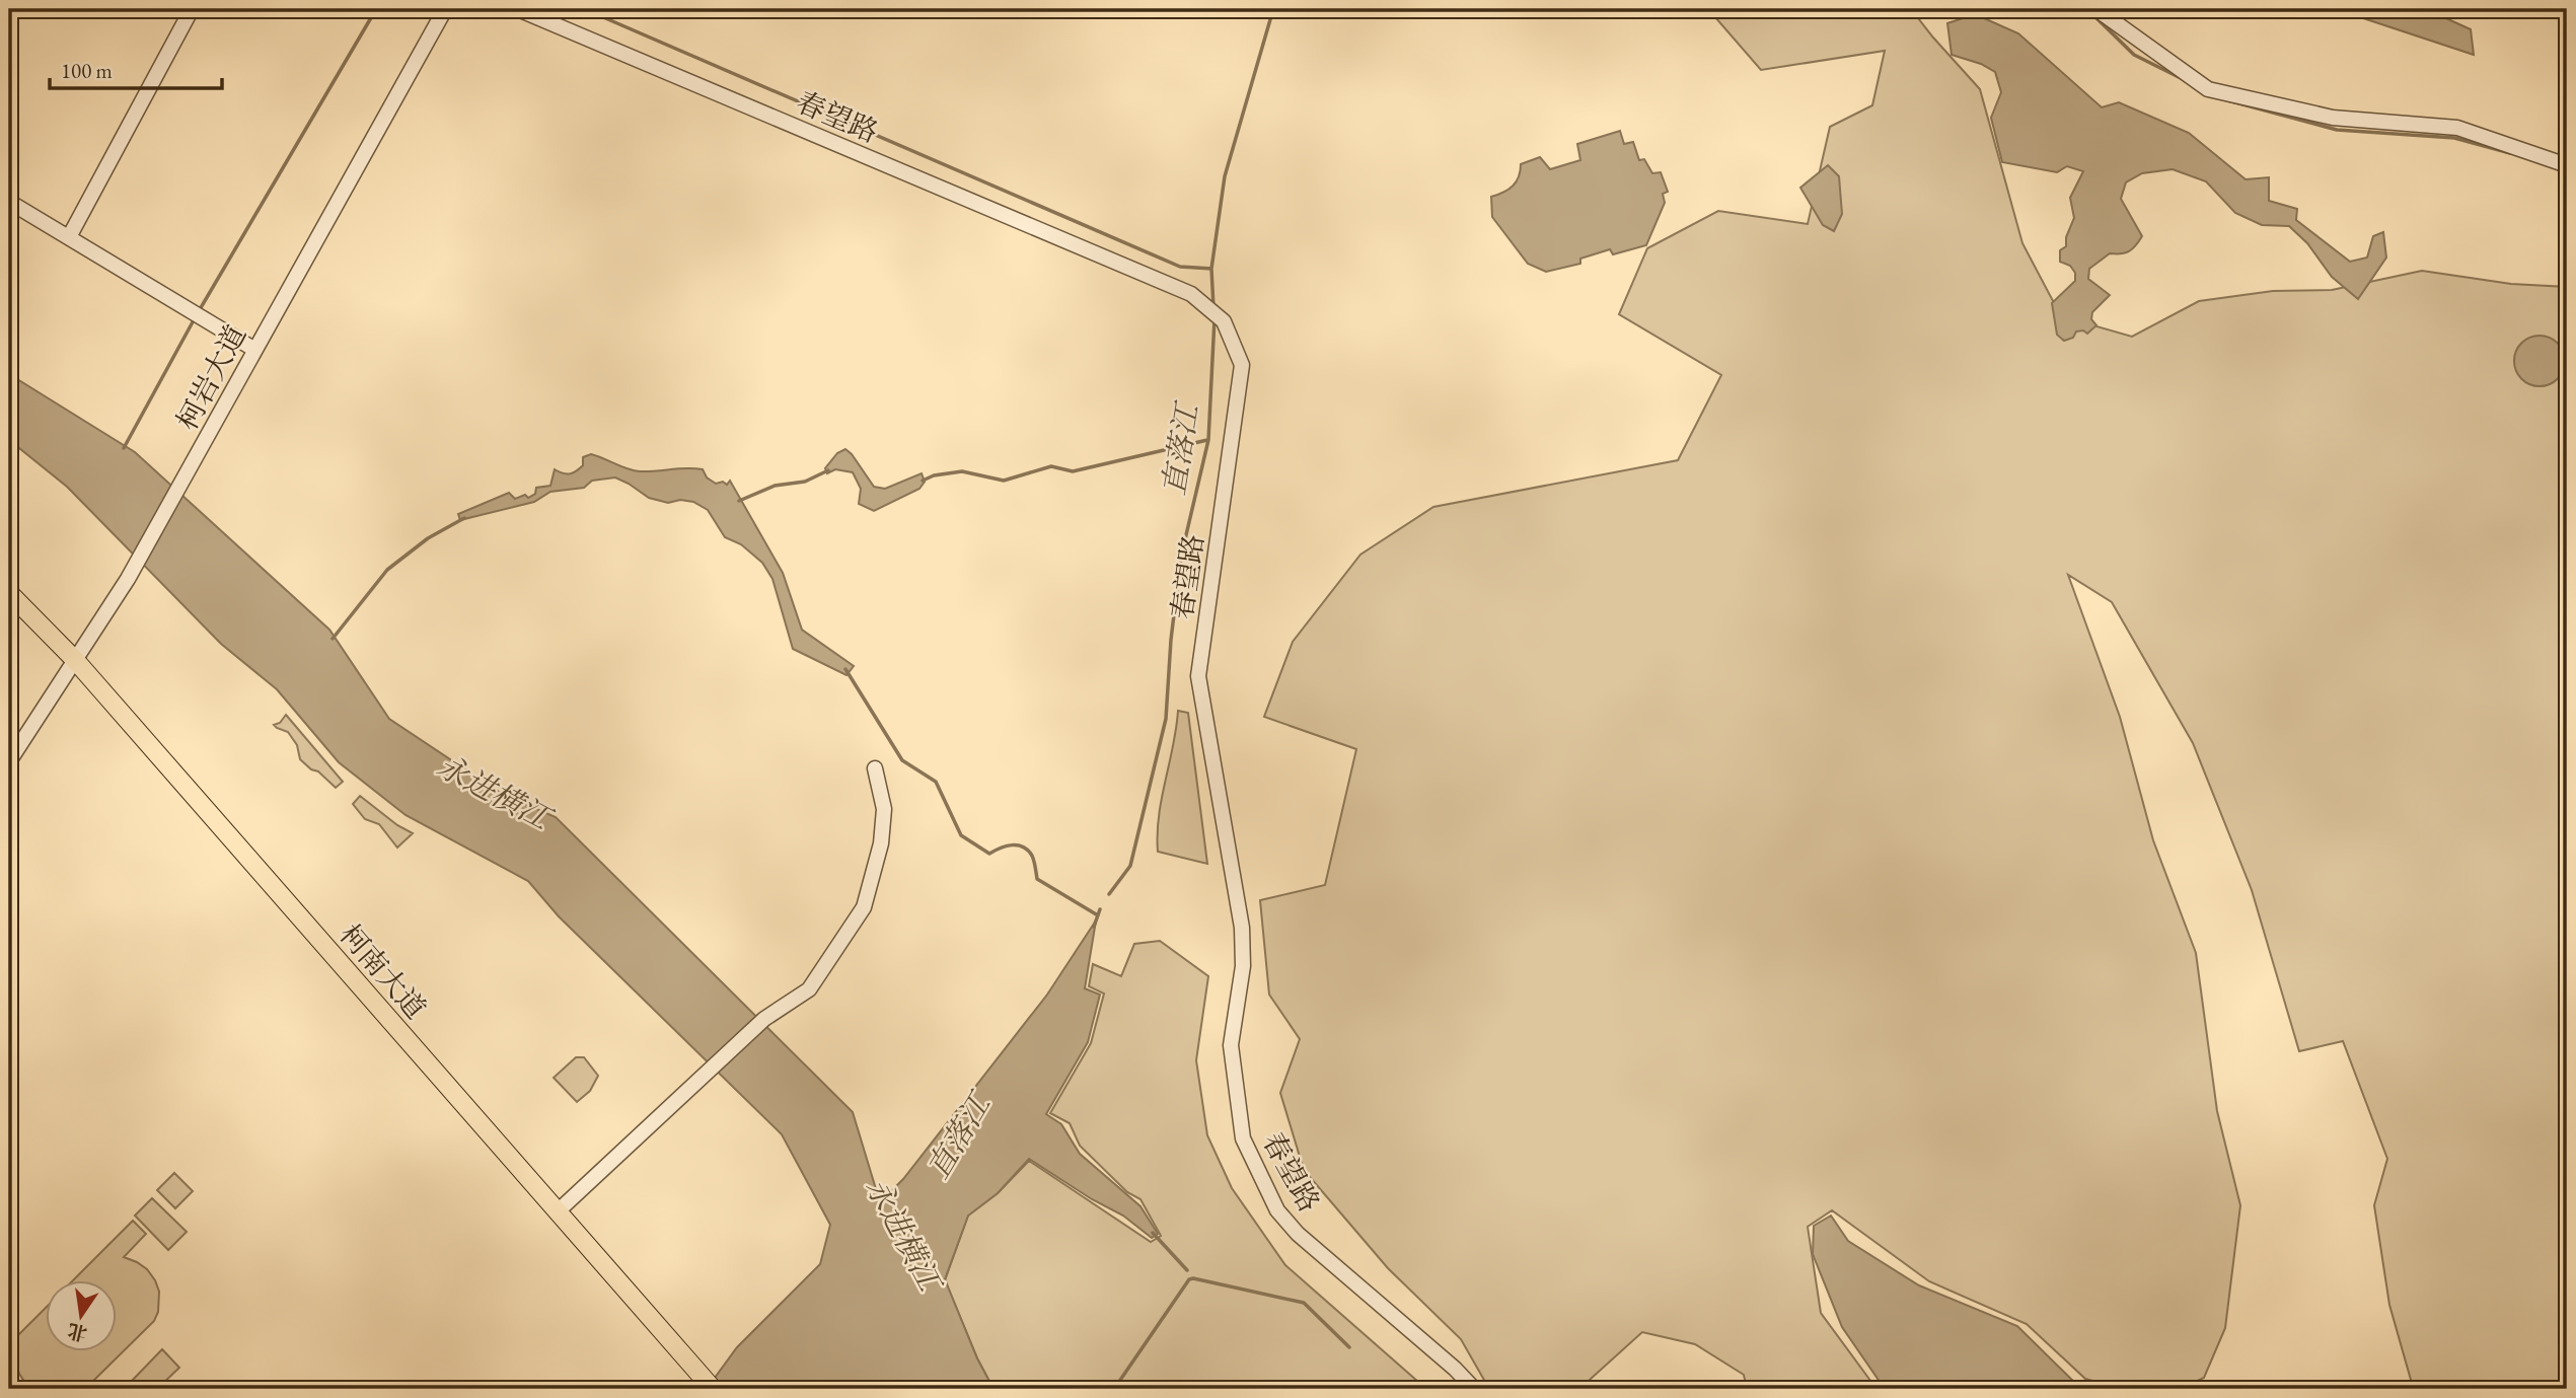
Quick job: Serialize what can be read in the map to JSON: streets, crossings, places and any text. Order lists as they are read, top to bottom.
{
  "streets": {
    "main road": ["柯南大道"],
    "street": ["春望路", "柯岩大道"]
  },
  "crossings": [
    ["柯岩大道", "柯南大道"]
  ],
  "water": ["直落江", "永进横江"],
  "scale_bar": "100 m",
  "north": "bottom"
}
